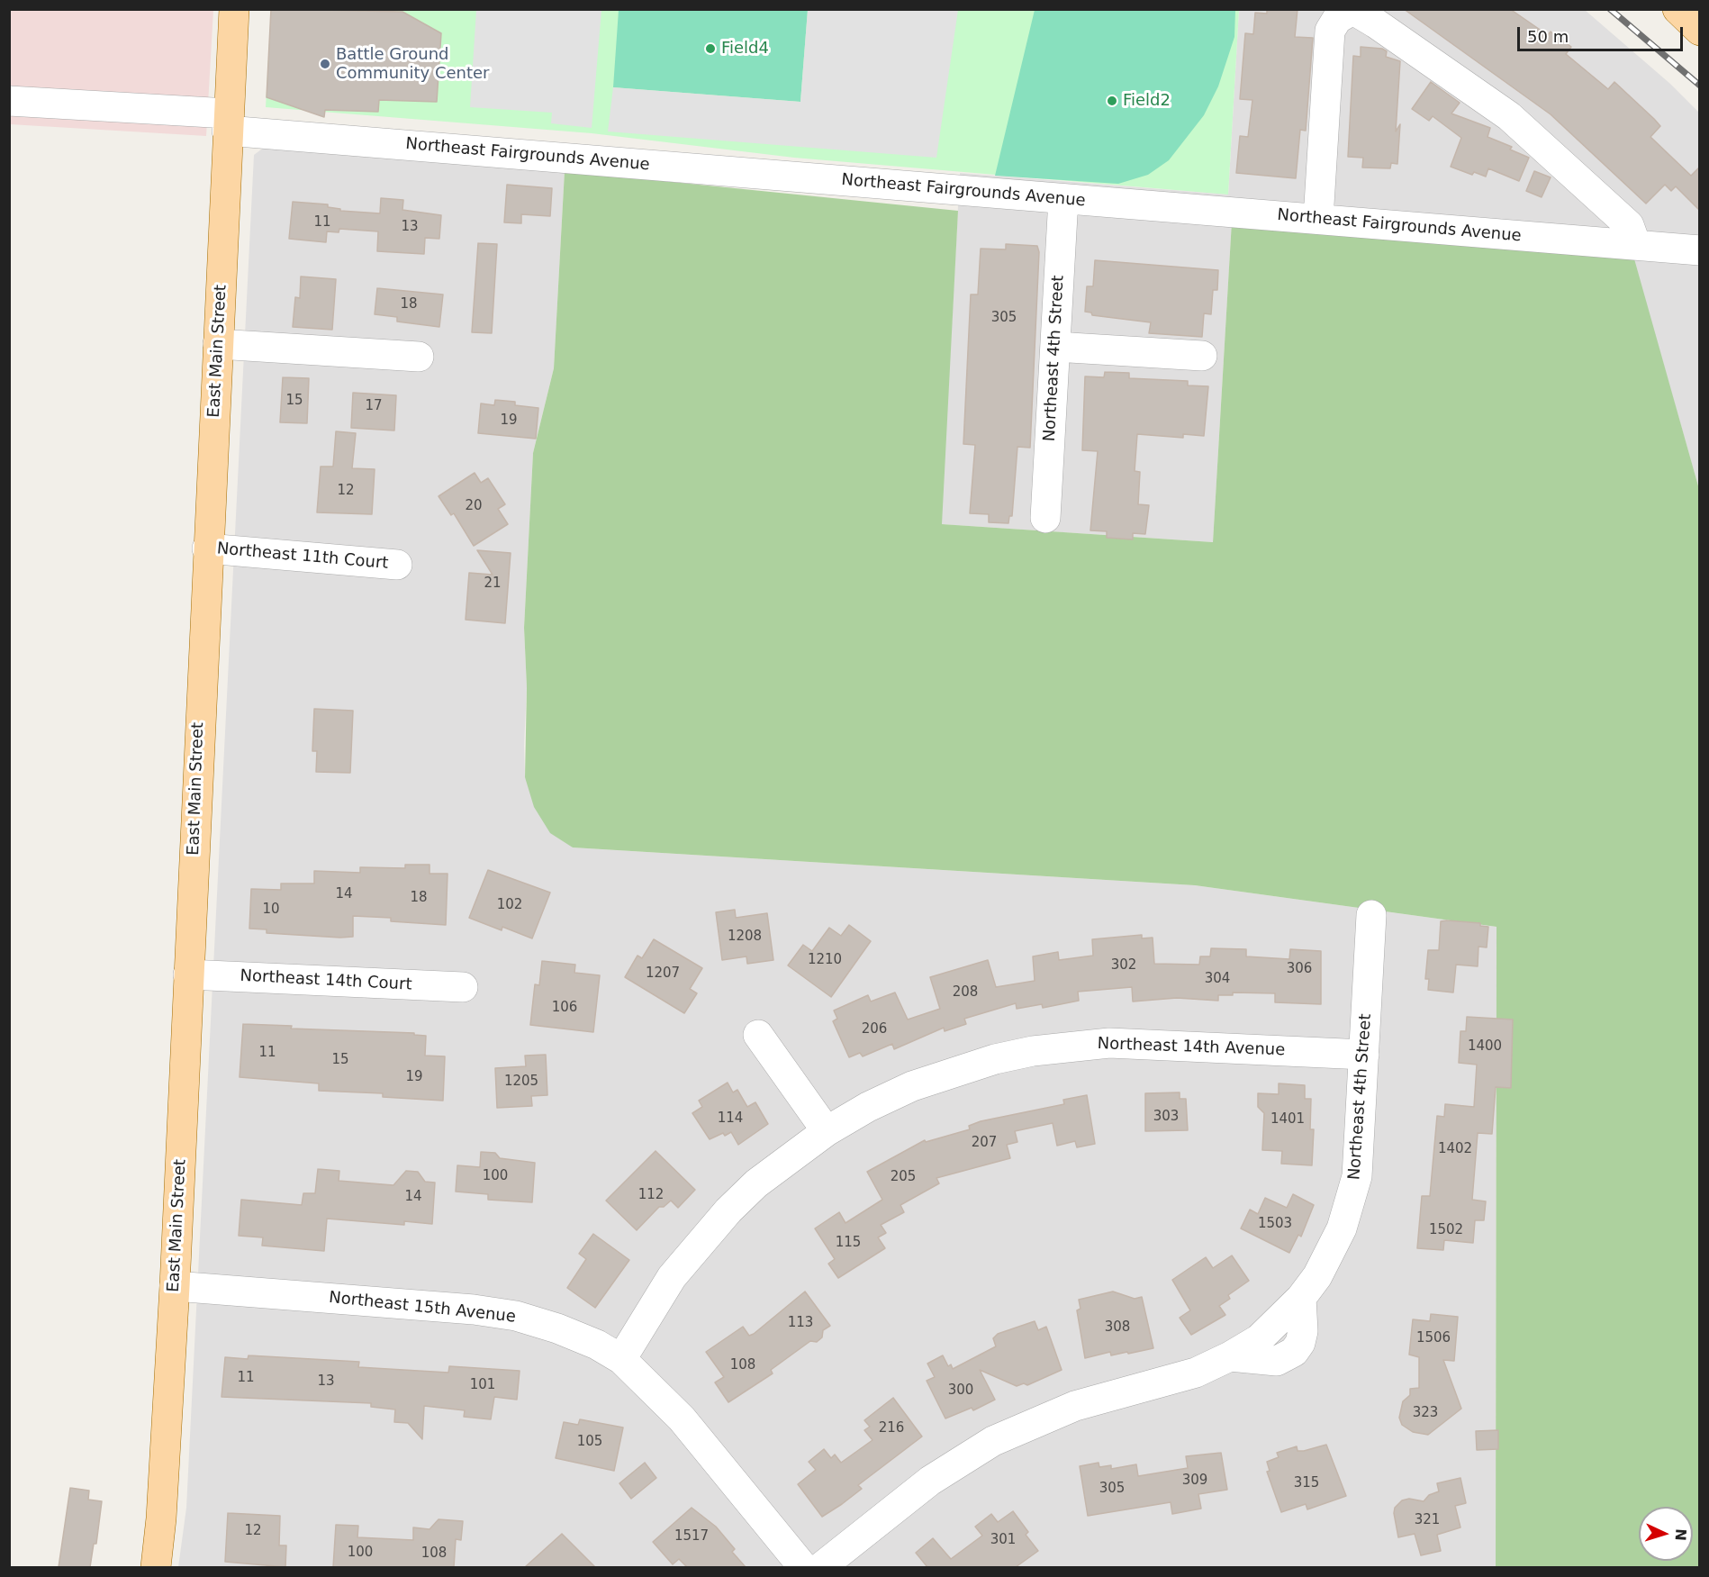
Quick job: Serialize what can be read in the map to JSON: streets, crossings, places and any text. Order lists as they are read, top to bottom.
{
  "streets": {
    "main road": ["East Main Street"],
    "street": [
      "Northeast Fairgrounds Avenue",
      "Northeast 4th Street",
      "Northeast 11th Court",
      "Northeast 14th Court",
      "Northeast 14th Avenue",
      "Northeast 15th Avenue"
    ]
  },
  "crossings": [
    ["Northeast Fairgrounds Avenue", "East Main Street"],
    ["Northeast Fairgrounds Avenue", "Northeast 4th Street"],
    ["East Main Street", "Northeast 11th Court"],
    ["East Main Street", "Northeast 14th Court"],
    ["East Main Street", "Northeast 15th Avenue"],
    ["Northeast 4th Street", "Northeast 14th Avenue"],
    ["Northeast 14th Avenue", "Northeast 15th Avenue"]
  ],
  "places": ["Field4", "Battle Ground Community Center", "Field2"],
  "house_numbers": [
    "11",
    "13",
    "18",
    "305",
    "15",
    "17",
    "19",
    "12",
    "20",
    "21",
    "14",
    "18",
    "102",
    "10",
    "1208",
    "1210",
    "302",
    "306",
    "1207",
    "304",
    "208",
    "106",
    "206",
    "1400",
    "11",
    "15",
    "19",
    "1205",
    "303",
    "114",
    "1401",
    "207",
    "1402",
    "100",
    "205",
    "112",
    "14",
    "1503",
    "1502",
    "115",
    "113",
    "308",
    "1506",
    "108",
    "11",
    "13",
    "101",
    "300",
    "323",
    "216",
    "105",
    "309",
    "315",
    "305",
    "321",
    "12",
    "1517",
    "301",
    "100",
    "108"
  ],
  "scale_bar": "50 m",
  "north": "right"
}
